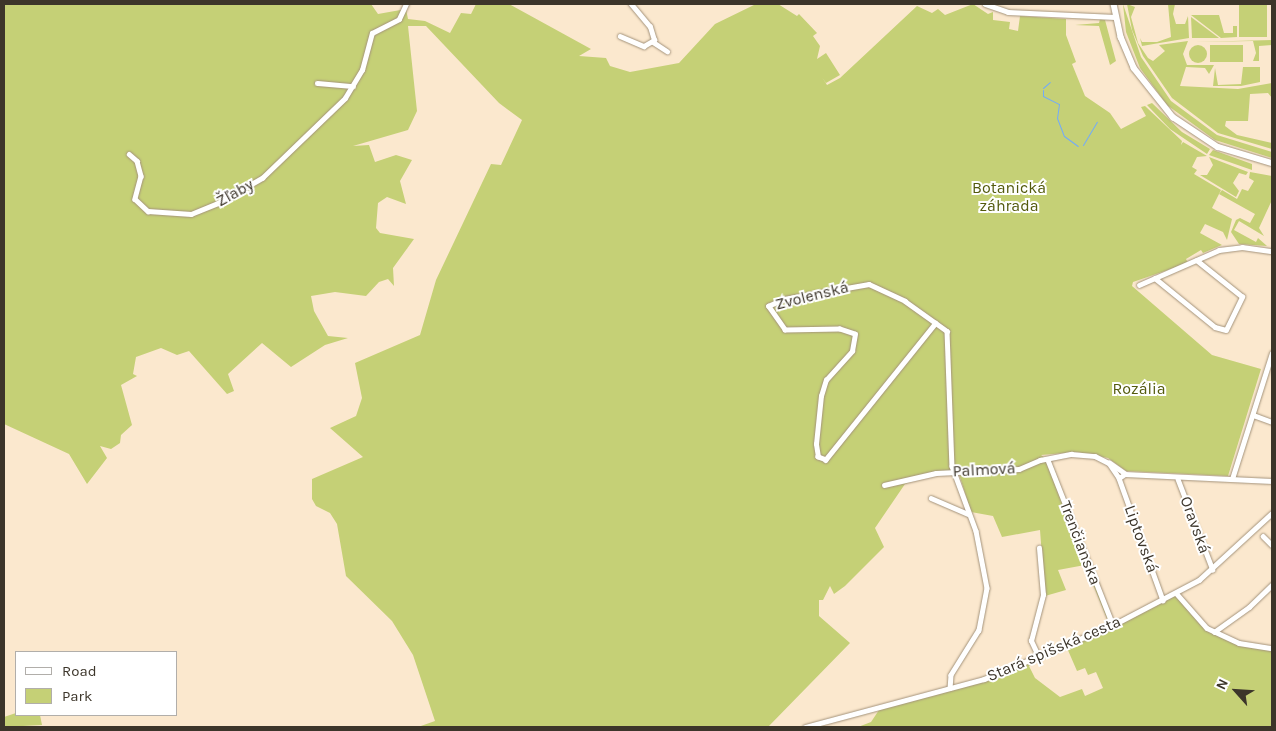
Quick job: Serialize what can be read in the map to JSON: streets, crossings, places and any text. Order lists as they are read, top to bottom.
{
  "streets": {
    "street": [
      "Žľaby",
      "Zvolenská",
      "Palmová",
      "Oravská",
      "Liptovská",
      "Trenčianska",
      "Stará spišská cesta"
    ]
  },
  "crossings": [
    ["Zvolenská", "Palmová"],
    ["Zvolenská", "Stará spišská cesta"],
    ["Palmová", "Oravská"],
    ["Palmová", "Trenčianska"],
    ["Oravská", "Stará spišská cesta"],
    ["Liptovská", "Stará spišská cesta"],
    ["Trenčianska", "Stará spišská cesta"]
  ],
  "parks": ["Botanická záhrada", "Rozália"],
  "legend": ["Road", "Park"],
  "north": "top left"
}
